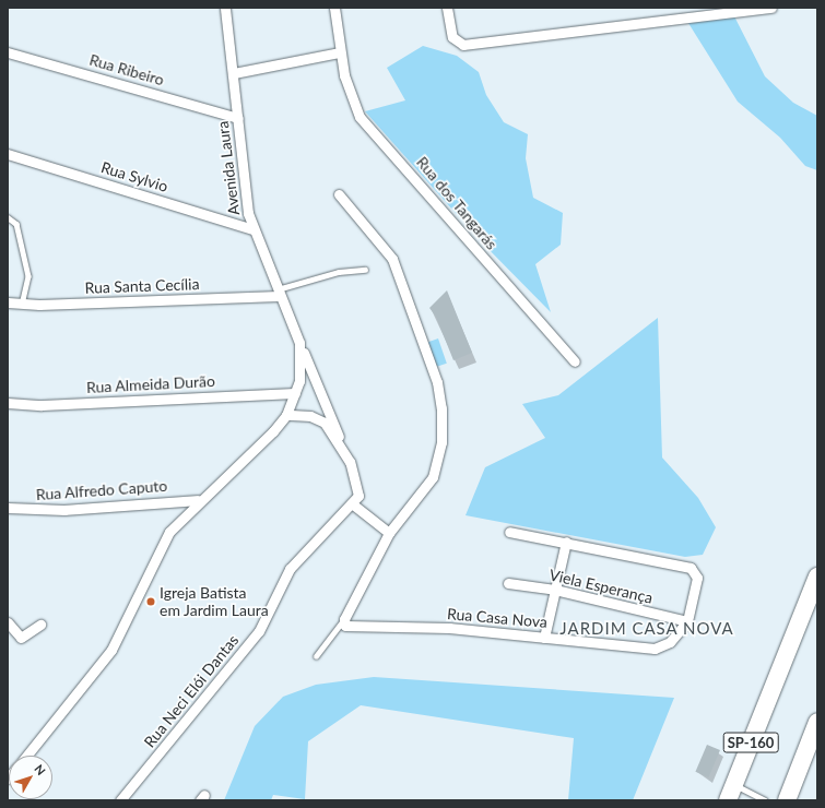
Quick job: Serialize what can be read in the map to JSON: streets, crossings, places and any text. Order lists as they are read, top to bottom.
{
  "streets": {
    "highway": ["SP-160"],
    "street": [
      "Rua Ribeiro",
      "Avenida Laura",
      "Rua Sylvio",
      "Rua dos Tangarás",
      "Rua Santa Cecília",
      "Rua Almeida Durão",
      "Rua Alfredo Caputo",
      "Viela Esperança",
      "Rua Casa Nova",
      "Rua Neci Elói Dantas"
    ]
  },
  "crossings": [
    ["Rua Ribeiro", "Avenida Laura"],
    ["Avenida Laura", "Rua Sylvio"],
    ["Avenida Laura", "Rua Santa Cecília"],
    ["Avenida Laura", "Rua Almeida Durão"],
    ["Viela Esperança", "Rua Casa Nova"]
  ],
  "districts": ["JARDIM CASA NOVA"],
  "places": ["Igreja Batista em Jardim Laura"],
  "north": "top right"
}
